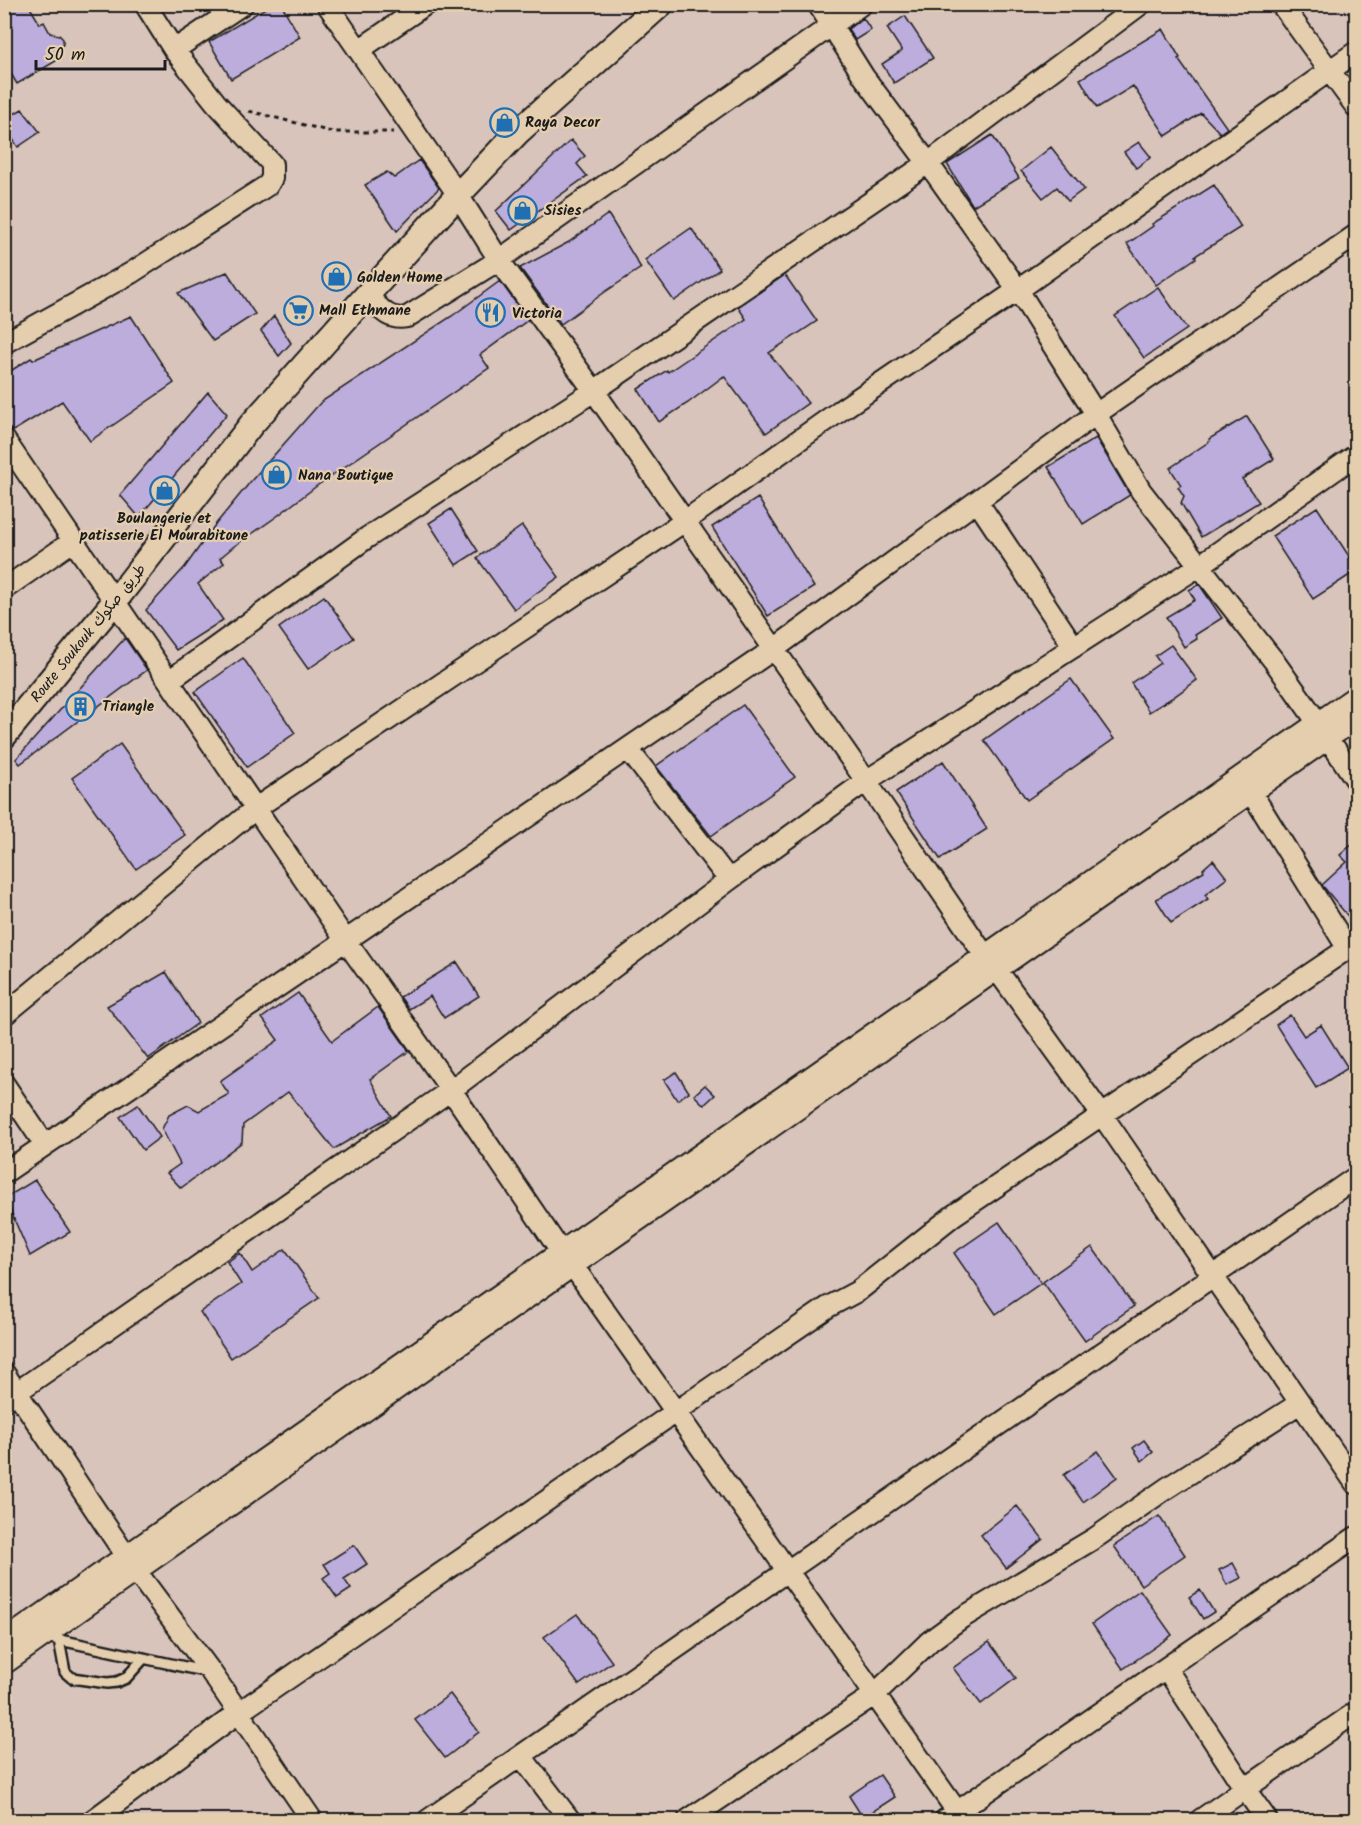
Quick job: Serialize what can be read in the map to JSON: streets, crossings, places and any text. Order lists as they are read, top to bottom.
{
  "streets": {
    "street": ["Route Soukouk طريق صكوك"]
  },
  "places": {
    "shop": [
      "Raya Decor",
      "Sisies",
      "Golden Home",
      "Nana Boutique",
      "Boulangerie et patisserie El Mourabitone"
    ],
    "supermarket": ["Mall Ethmane"],
    "restaurant": ["Victoria"],
    "building": ["Triangle"]
  },
  "scale_bar": "50 m"
}
